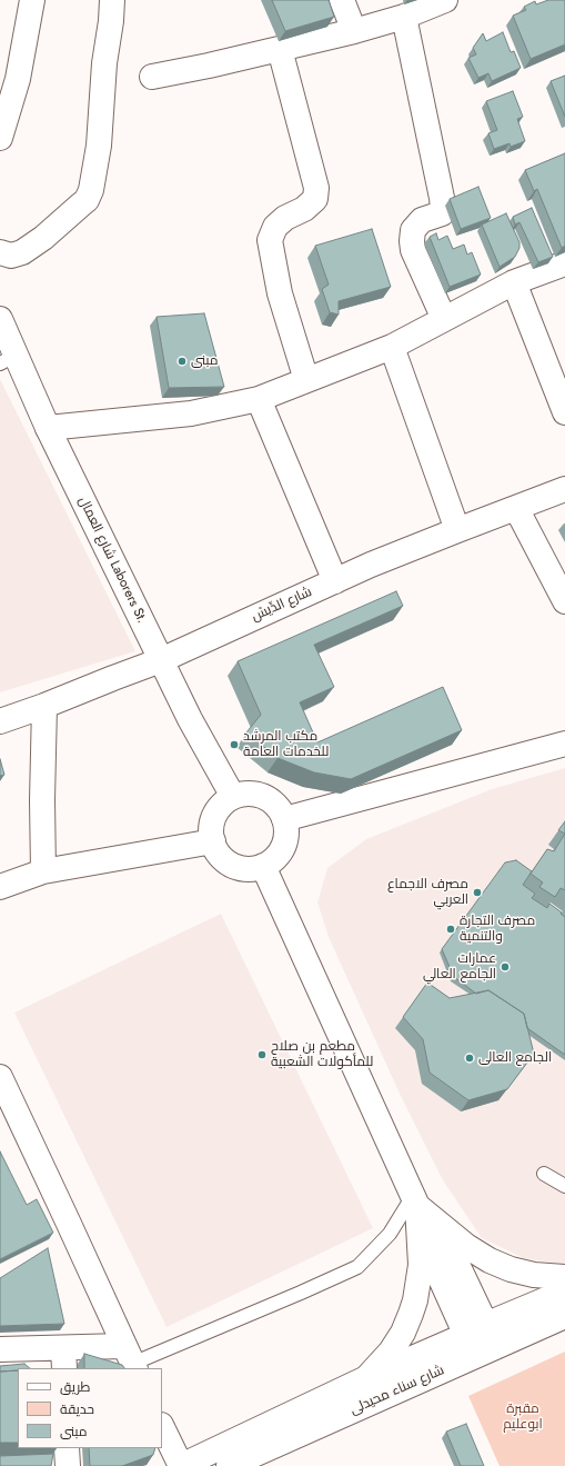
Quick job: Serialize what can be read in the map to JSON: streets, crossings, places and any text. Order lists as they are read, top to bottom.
{
  "streets": {
    "street": ["شارع العمال Laborers St.", "شارع الدِّيسْ", "شارع سناء محيدلى"]
  },
  "crossings": [
    ["شارع العمال Laborers St.", "شارع الدِّيسْ"]
  ],
  "parks": ["مقبرة ابوعليم"],
  "places": [
    "مبنى",
    "مكتب المرشد للخدمات العامة",
    "مصرف الاجماع العربي",
    "مصرف التجارة والتنمية",
    "عمارات الجامع العالي",
    "مطعم بن صلاح للمأكولات الشعبية",
    "الجامع العالى"
  ],
  "legend": ["طريق", "حديقة", "مبنى"]
}
